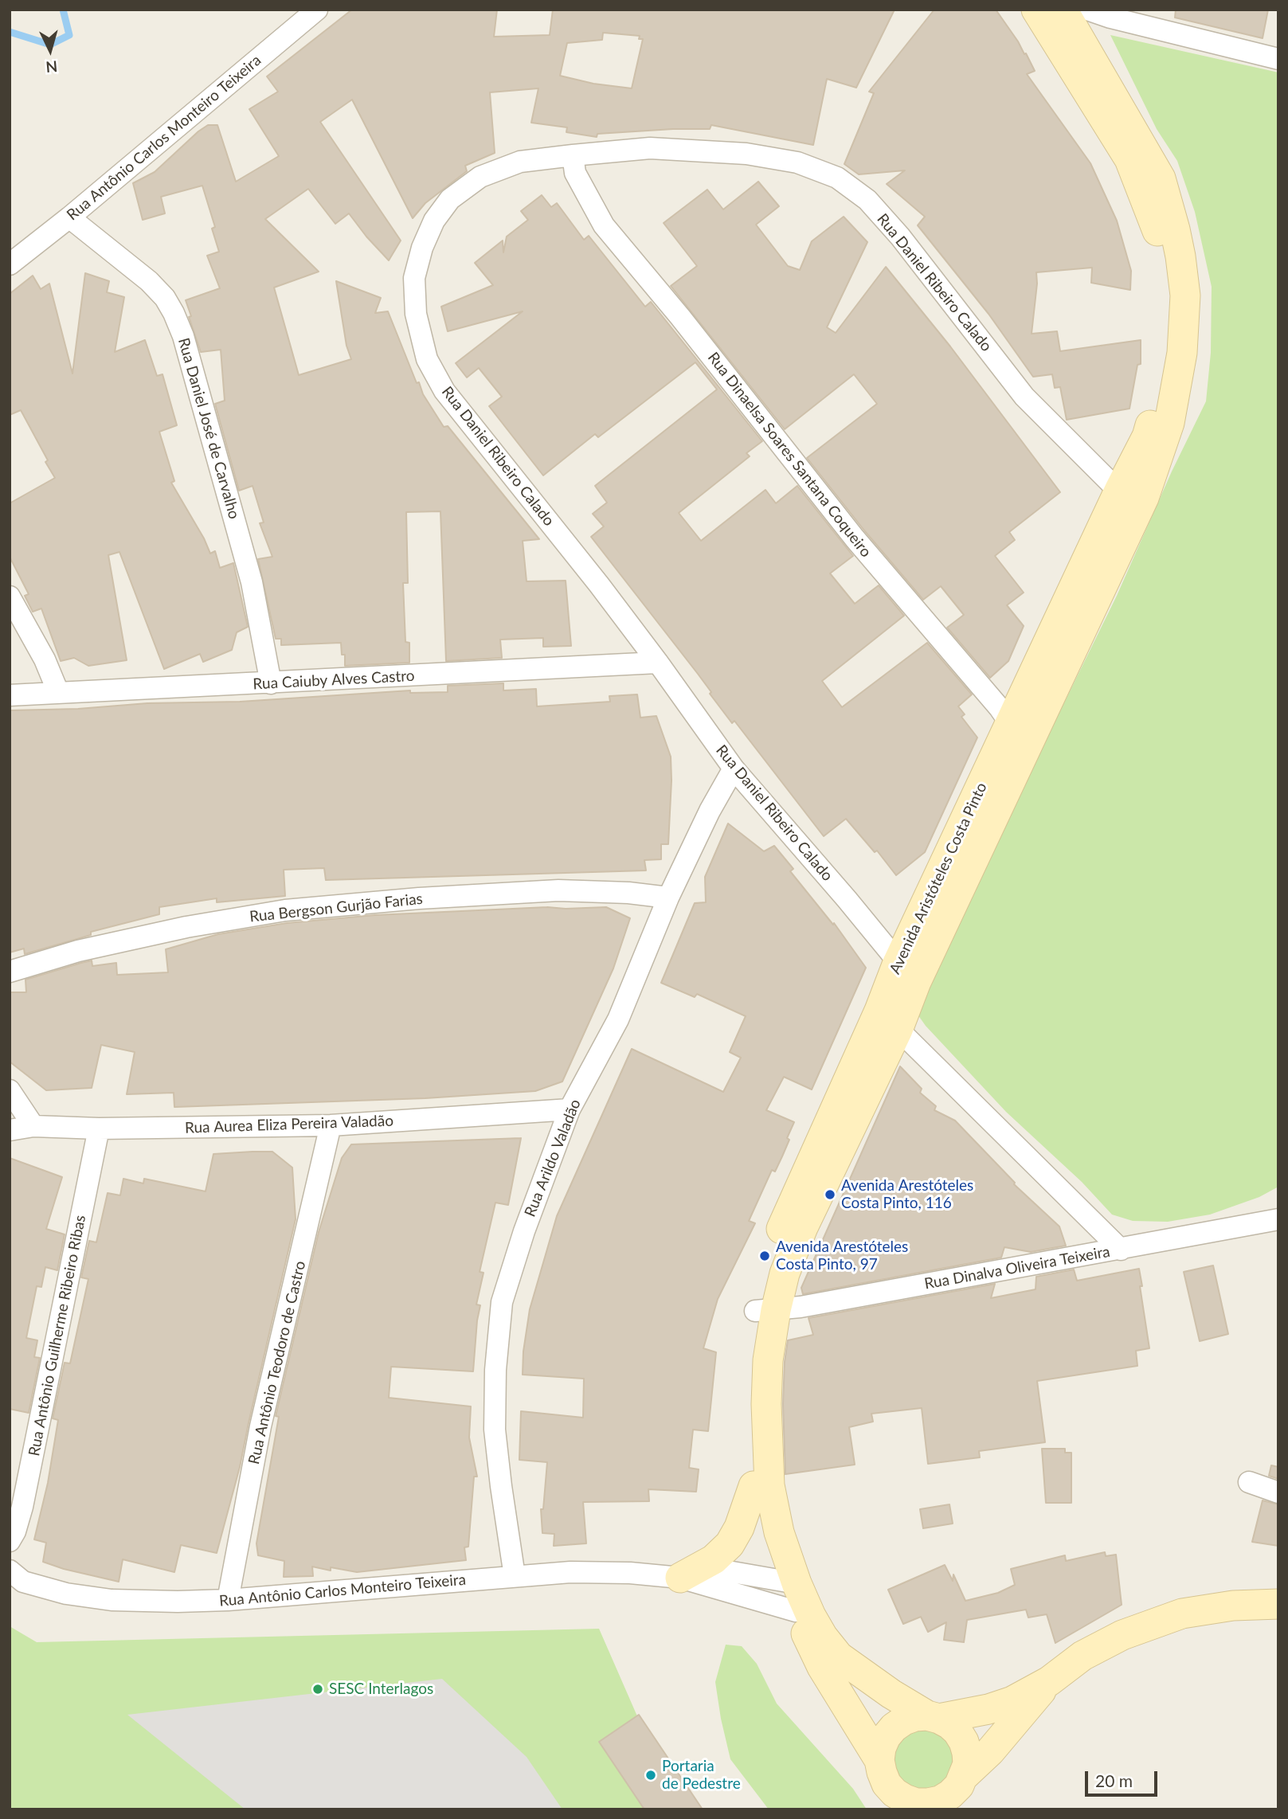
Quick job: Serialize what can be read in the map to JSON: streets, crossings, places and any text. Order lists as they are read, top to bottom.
{
  "streets": {
    "main road": ["Avenida Aristóteles Costa Pinto"],
    "street": [
      "Rua Antônio Carlos Monteiro Teixeira",
      "Rua Daniel Ribeiro Calado",
      "Rua Daniel José de Carvalho",
      "Rua Dinaelsa Soares Santana Coqueiro",
      "Rua Caiuby Alves Castro",
      "Rua Bergson Gurjão Farias",
      "Rua Aurea Eliza Pereira Valadão",
      "Rua Arildo Valadão",
      "Rua Dinalva Oliveira Teixeira",
      "Rua Antônio Guilherme Ribeiro Ribas",
      "Rua Antônio Teodoro de Castro"
    ]
  },
  "crossings": [
    ["Rua Antônio Carlos Monteiro Teixeira", "Rua Daniel José de Carvalho"],
    ["Rua Antônio Carlos Monteiro Teixeira", "Avenida Aristóteles Costa Pinto"],
    ["Rua Antônio Carlos Monteiro Teixeira", "Rua Arildo Valadão"],
    ["Rua Antônio Carlos Monteiro Teixeira", "Rua Antônio Teodoro de Castro"],
    ["Rua Daniel Ribeiro Calado", "Rua Dinaelsa Soares Santana Coqueiro"],
    ["Rua Daniel Ribeiro Calado", "Rua Caiuby Alves Castro"],
    ["Rua Daniel Ribeiro Calado", "Avenida Aristóteles Costa Pinto"],
    ["Rua Daniel Ribeiro Calado", "Rua Arildo Valadão"],
    ["Rua Daniel José de Carvalho", "Rua Caiuby Alves Castro"],
    ["Rua Dinaelsa Soares Santana Coqueiro", "Avenida Aristóteles Costa Pinto"],
    ["Avenida Aristóteles Costa Pinto", "Rua Dinalva Oliveira Teixeira"],
    ["Rua Bergson Gurjão Farias", "Rua Arildo Valadão"],
    ["Rua Aurea Eliza Pereira Valadão", "Rua Arildo Valadão"],
    ["Rua Aurea Eliza Pereira Valadão", "Rua Antônio Guilherme Ribeiro Ribas"],
    ["Rua Aurea Eliza Pereira Valadão", "Rua Antônio Teodoro de Castro"]
  ],
  "places": [
    "Avenida Arestóteles Costa Pinto, 116",
    "Avenida Arestóteles Costa Pinto, 97",
    "SESC Interlagos",
    "Portaria de Pedestre"
  ],
  "scale_bar": "20 m",
  "north": "bottom"
}
